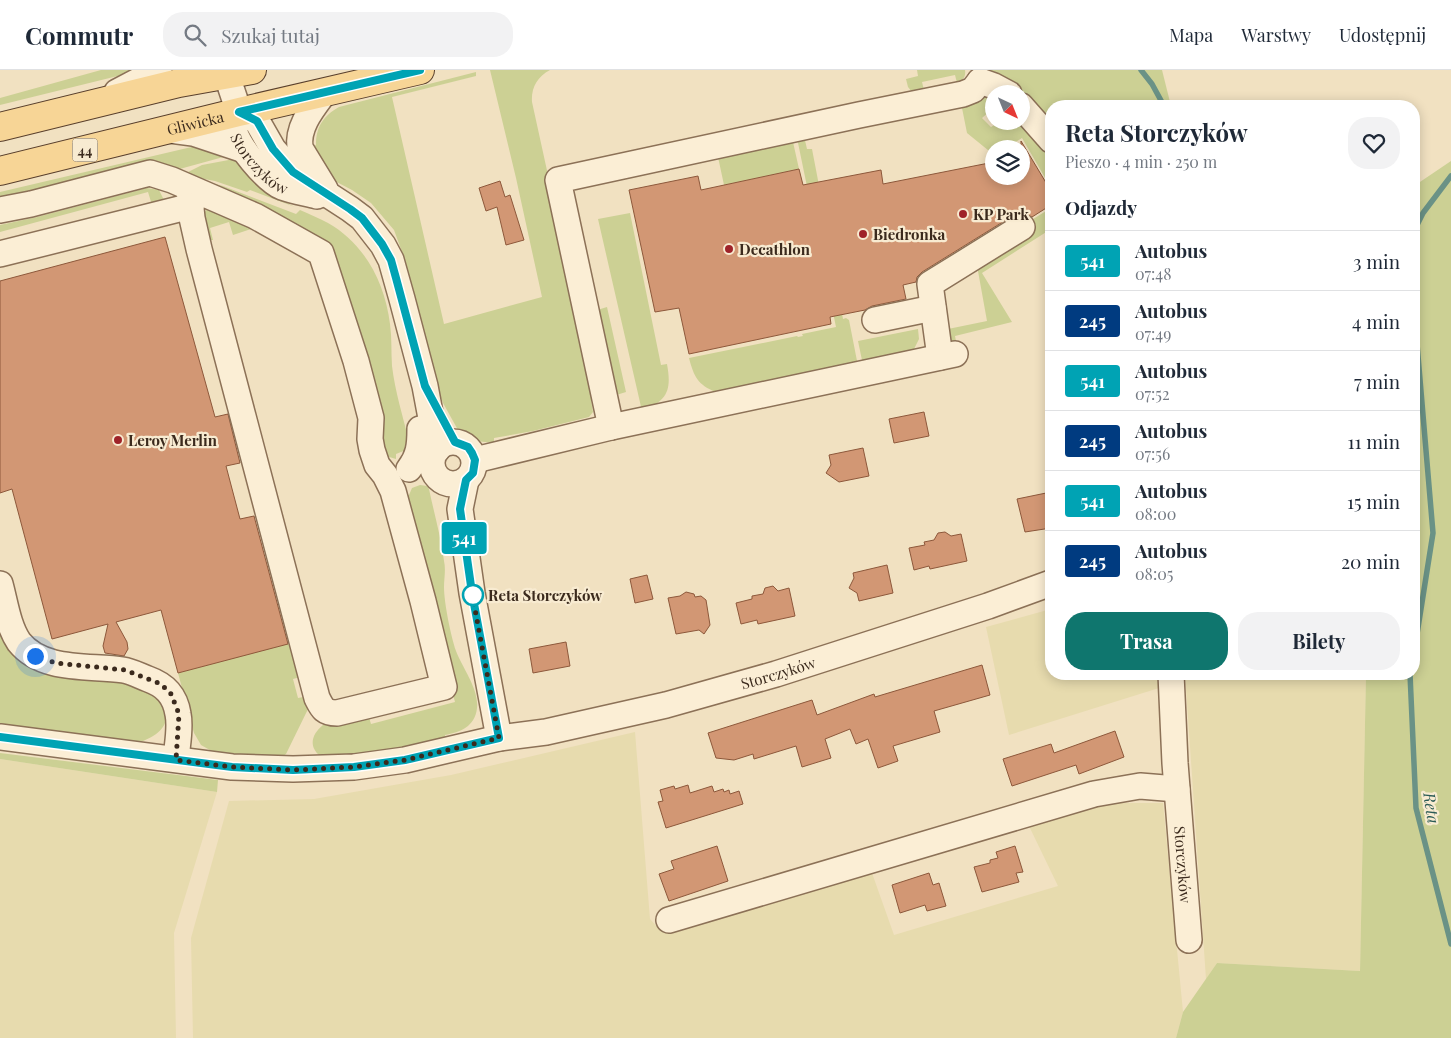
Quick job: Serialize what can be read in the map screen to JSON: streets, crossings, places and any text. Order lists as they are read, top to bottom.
{
  "streets": {
    "main road": ["Gliwicka", "44"],
    "street": ["Storczyków"]
  },
  "crossings": [
    ["Gliwicka", "Storczyków"]
  ],
  "water": ["Reta"],
  "places": [
    "KP Park",
    "Biedronka",
    "Decathlon",
    "Leroy Merlin",
    "Reta Storczyków"
  ],
  "lines": ["bus line 541"],
  "north": "bottom right",
  "page": {
    "header": "Commutr",
    "search": "Szukaj tutaj",
    "nav": ["Mapa", "Warstwy", "Udostępnij"],
    "on_map": "541",
    "heading": [
      ["Reta Storczyków", "Pieszo · 4 min · 250 m"],
      "Odjazdy"
    ],
    "list": [
      {
        "mark": "541",
        "name": "Autobus",
        "note": "07:48",
        "value": "3 min"
      },
      {
        "mark": "245",
        "name": "Autobus",
        "note": "07:49",
        "value": "4 min"
      },
      {
        "mark": "541",
        "name": "Autobus",
        "note": "07:52",
        "value": "7 min"
      },
      {
        "mark": "245",
        "name": "Autobus",
        "note": "07:56",
        "value": "11 min"
      },
      {
        "mark": "541",
        "name": "Autobus",
        "note": "08:00",
        "value": "15 min"
      },
      {
        "mark": "245",
        "name": "Autobus",
        "note": "08:05",
        "value": "20 min"
      }
    ],
    "buttons": ["Trasa", "Bilety"]
  }
}
